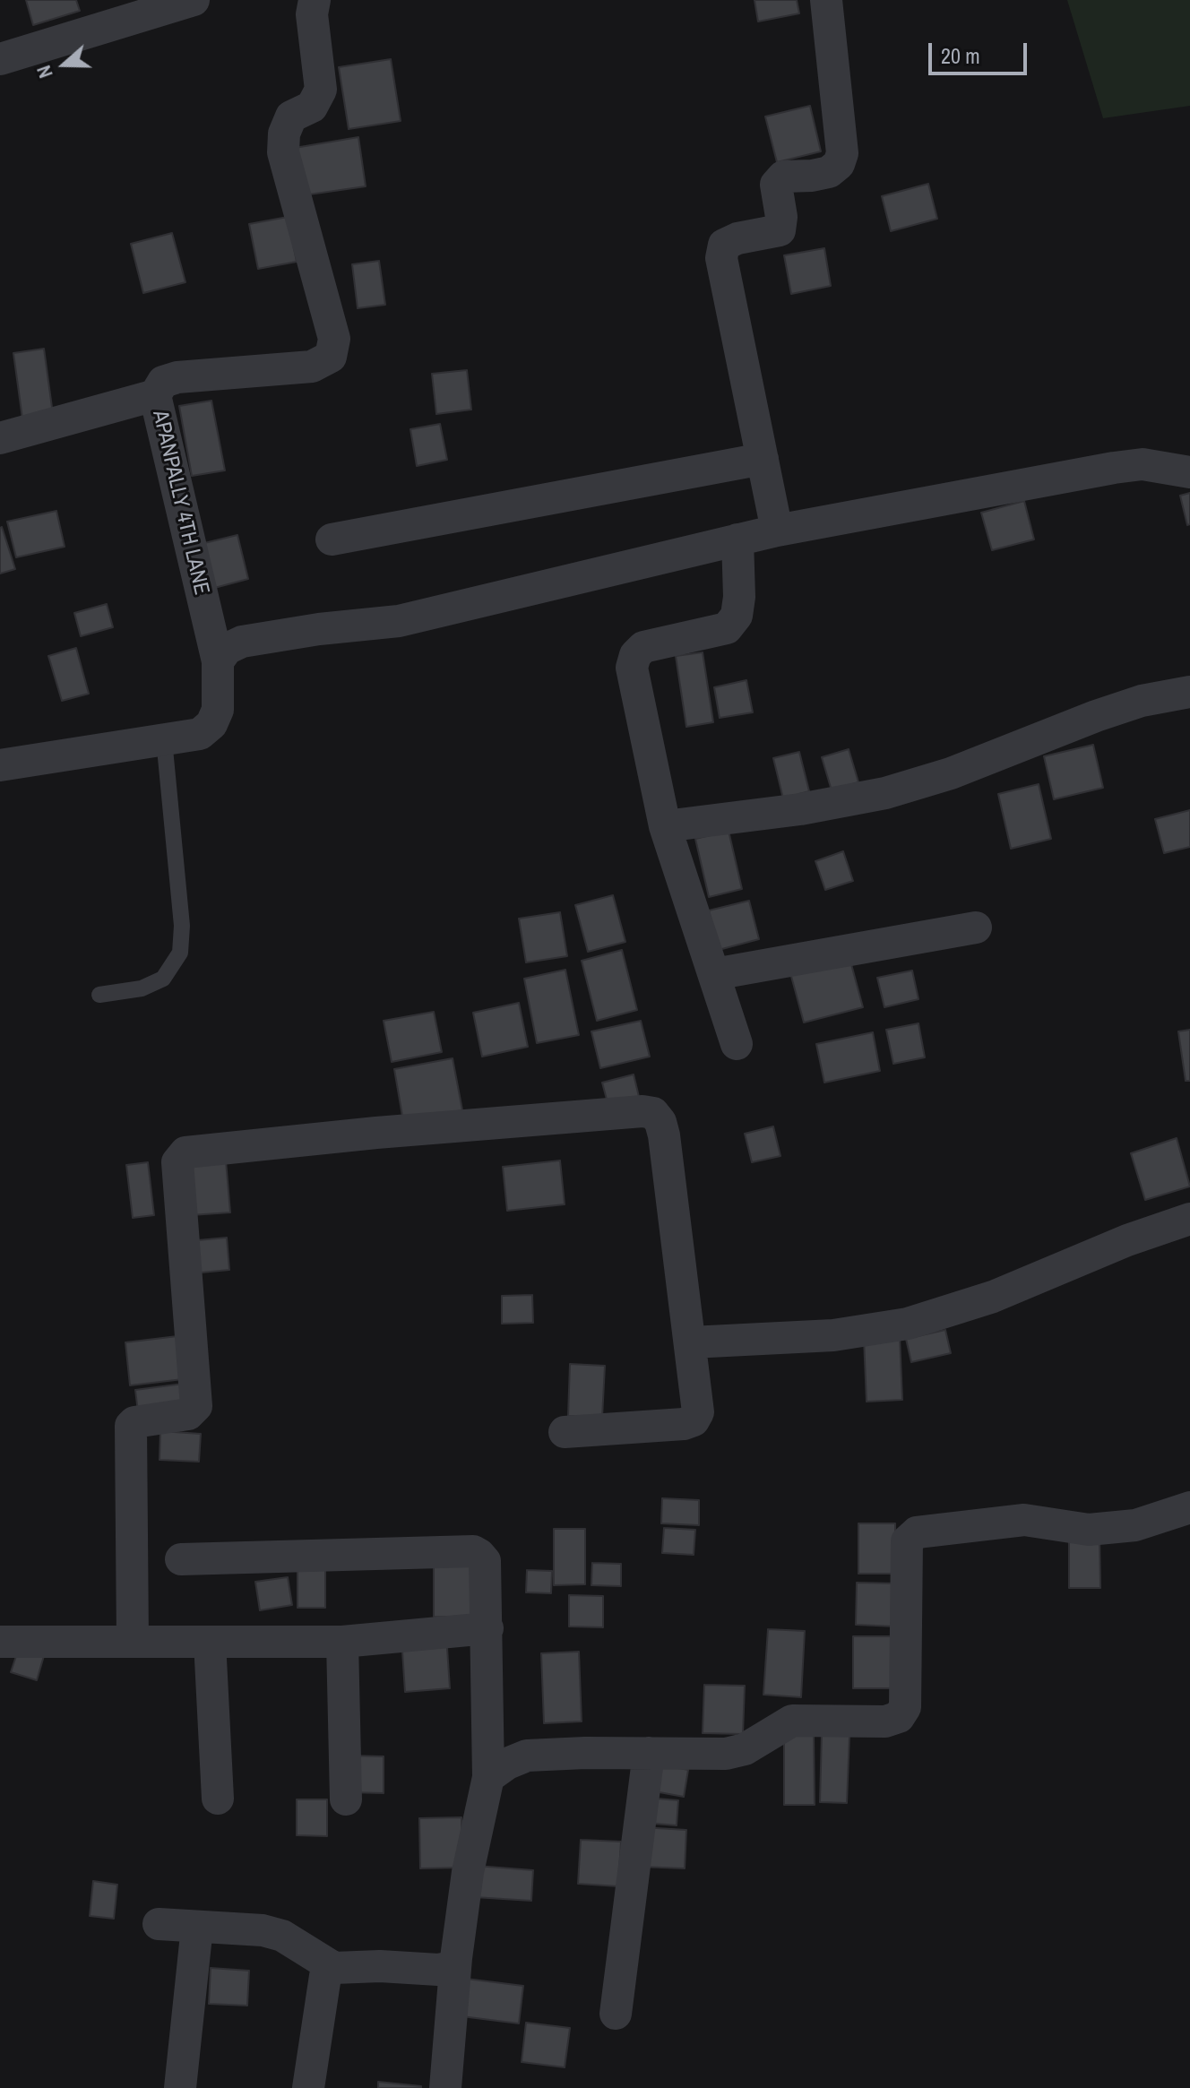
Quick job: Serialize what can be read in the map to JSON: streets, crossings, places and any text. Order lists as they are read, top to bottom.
{
  "streets": {
    "street": ["APANPALLY 4TH LANE"]
  },
  "scale_bar": "20 m",
  "north": "left"
}
